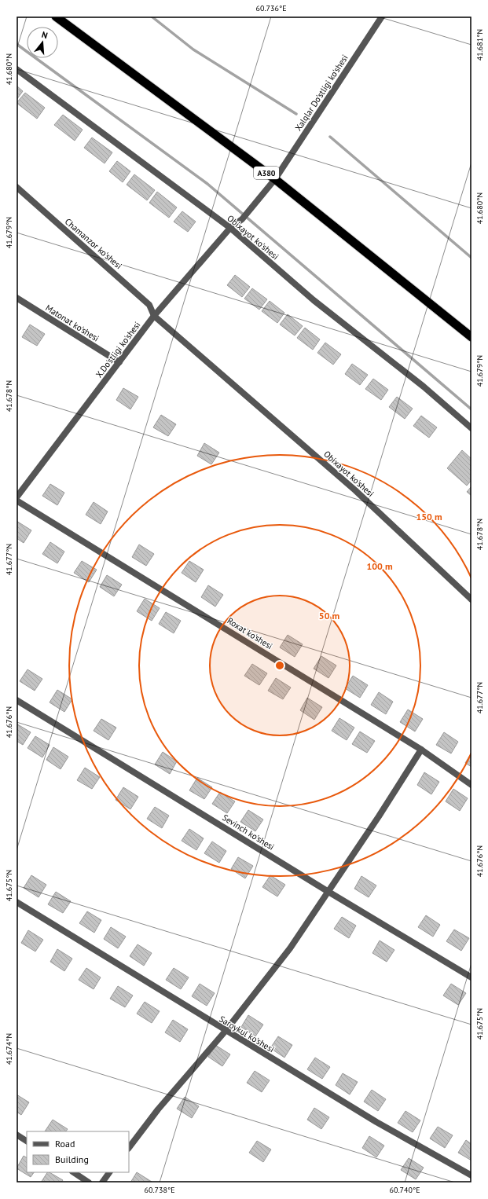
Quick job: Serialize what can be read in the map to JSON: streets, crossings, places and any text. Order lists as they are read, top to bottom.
{
  "streets": {
    "highway": ["A380"],
    "street": [
      "Xalqlar Do'stligi ko'shesi",
      "Obixayot ko'shesi",
      "Chamanzor ko'shesi",
      "Matonat ko'shesi",
      "X.Do'stligi ko'shesi",
      "Roxat ko'shesi",
      "Sevinch ko'shesi",
      "Saroykul ko'shesi"
    ]
  },
  "crossings": [
    ["Xalqlar Do'stligi ko'shesi", "A380"],
    ["Xalqlar Do'stligi ko'shesi", "X.Do'stligi ko'shesi"],
    ["Obixayot ko'shesi", "Chamanzor ko'shesi"],
    ["Obixayot ko'shesi", "X.Do'stligi ko'shesi"],
    ["Chamanzor ko'shesi", "X.Do'stligi ko'shesi"],
    ["Matonat ko'shesi", "X.Do'stligi ko'shesi"]
  ],
  "legend": ["Road", "Building"],
  "north": "top",
  "coordinates": [
    "60.736°E",
    "41.681°N",
    "41.680°N",
    "41.679°N",
    "41.678°N",
    "41.677°N",
    "41.676°N",
    "41.675°N",
    "41.674°N",
    "60.738°E",
    "60.740°E"
  ],
  "rings": ["150 m", "100 m", "50 m"]
}
